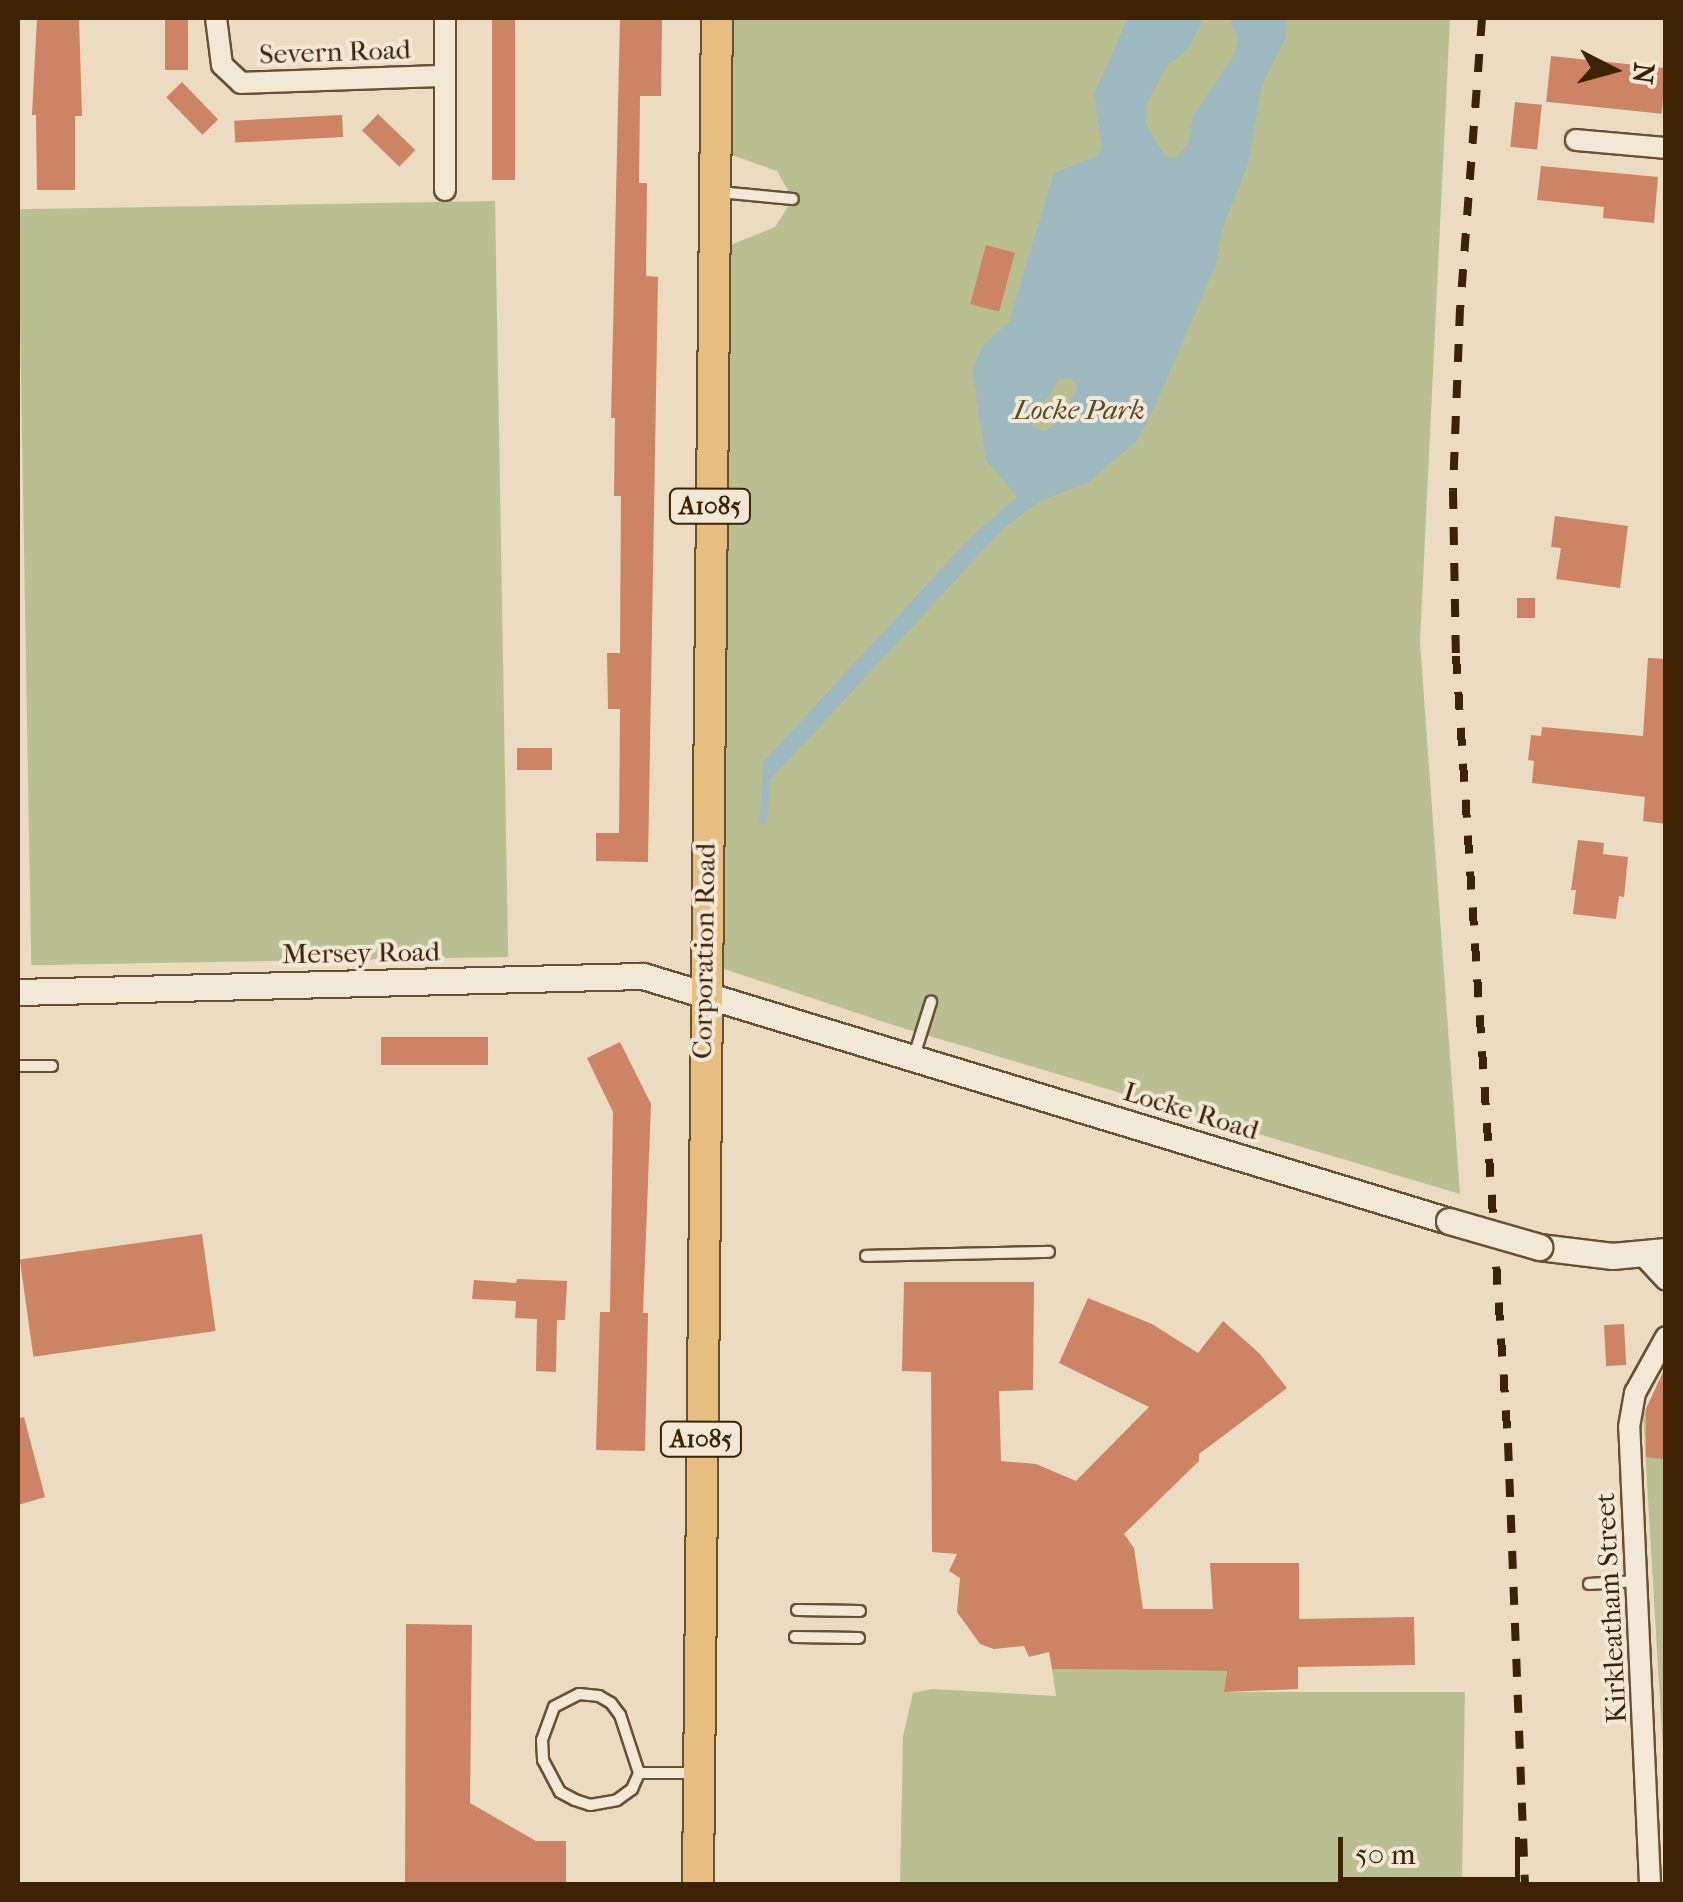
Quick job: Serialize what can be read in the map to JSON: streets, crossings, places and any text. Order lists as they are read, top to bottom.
{
  "streets": {
    "main road": ["A1085", "Corporation Road"],
    "street": [
      "Severn Road",
      "Mersey Road",
      "Locke Road",
      "Kirkleatham Street"
    ]
  },
  "crossings": [
    ["Corporation Road", "Mersey Road"],
    ["Corporation Road", "Locke Road"],
    ["Mersey Road", "Locke Road"]
  ],
  "parks": ["Locke Park"],
  "scale_bar": "50 m",
  "north": "right"
}
